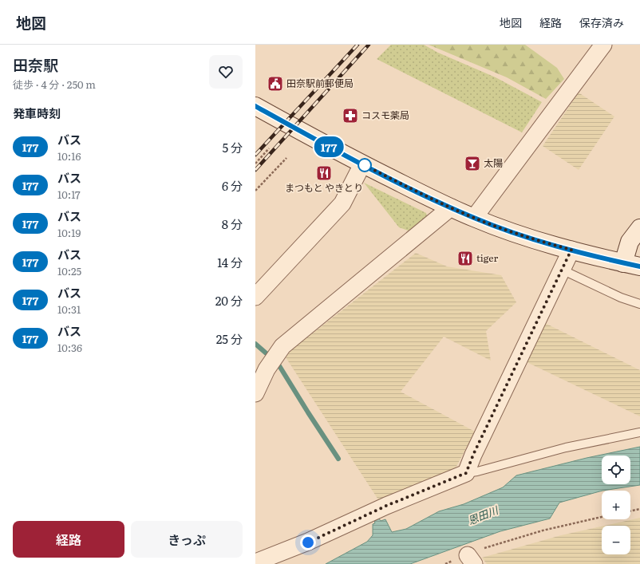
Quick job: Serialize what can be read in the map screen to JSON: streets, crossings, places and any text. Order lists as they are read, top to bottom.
{
  "water": ["恩田川"],
  "places": {
    "public building": ["田奈駅前郵便局"],
    "pharmacy": ["コスモ薬局"],
    "bar": ["太陽"],
    "restaurant": ["まつもと やきとり", "tiger"]
  },
  "lines": ["bus line 177"],
  "page": {
    "header": "地図",
    "nav": ["地図", "経路", "保存済み"],
    "heading": [
      ["田奈駅", "徒歩 · 4 分 · 250 m"],
      "発車時刻"
    ],
    "on_map": "177",
    "list": [
      {
        "mark": "177",
        "name": "バス",
        "note": "10:16",
        "value": "5 分"
      },
      {
        "mark": "177",
        "name": "バス",
        "note": "10:17",
        "value": "6 分"
      },
      {
        "mark": "177",
        "name": "バス",
        "note": "10:19",
        "value": "8 分"
      },
      {
        "mark": "177",
        "name": "バス",
        "note": "10:25",
        "value": "14 分"
      },
      {
        "mark": "177",
        "name": "バス",
        "note": "10:31",
        "value": "20 分"
      },
      {
        "mark": "177",
        "name": "バス",
        "note": "10:36",
        "value": "25 分"
      }
    ],
    "map_buttons": ["+", "−"],
    "buttons": ["経路", "きっぷ"]
  }
}
